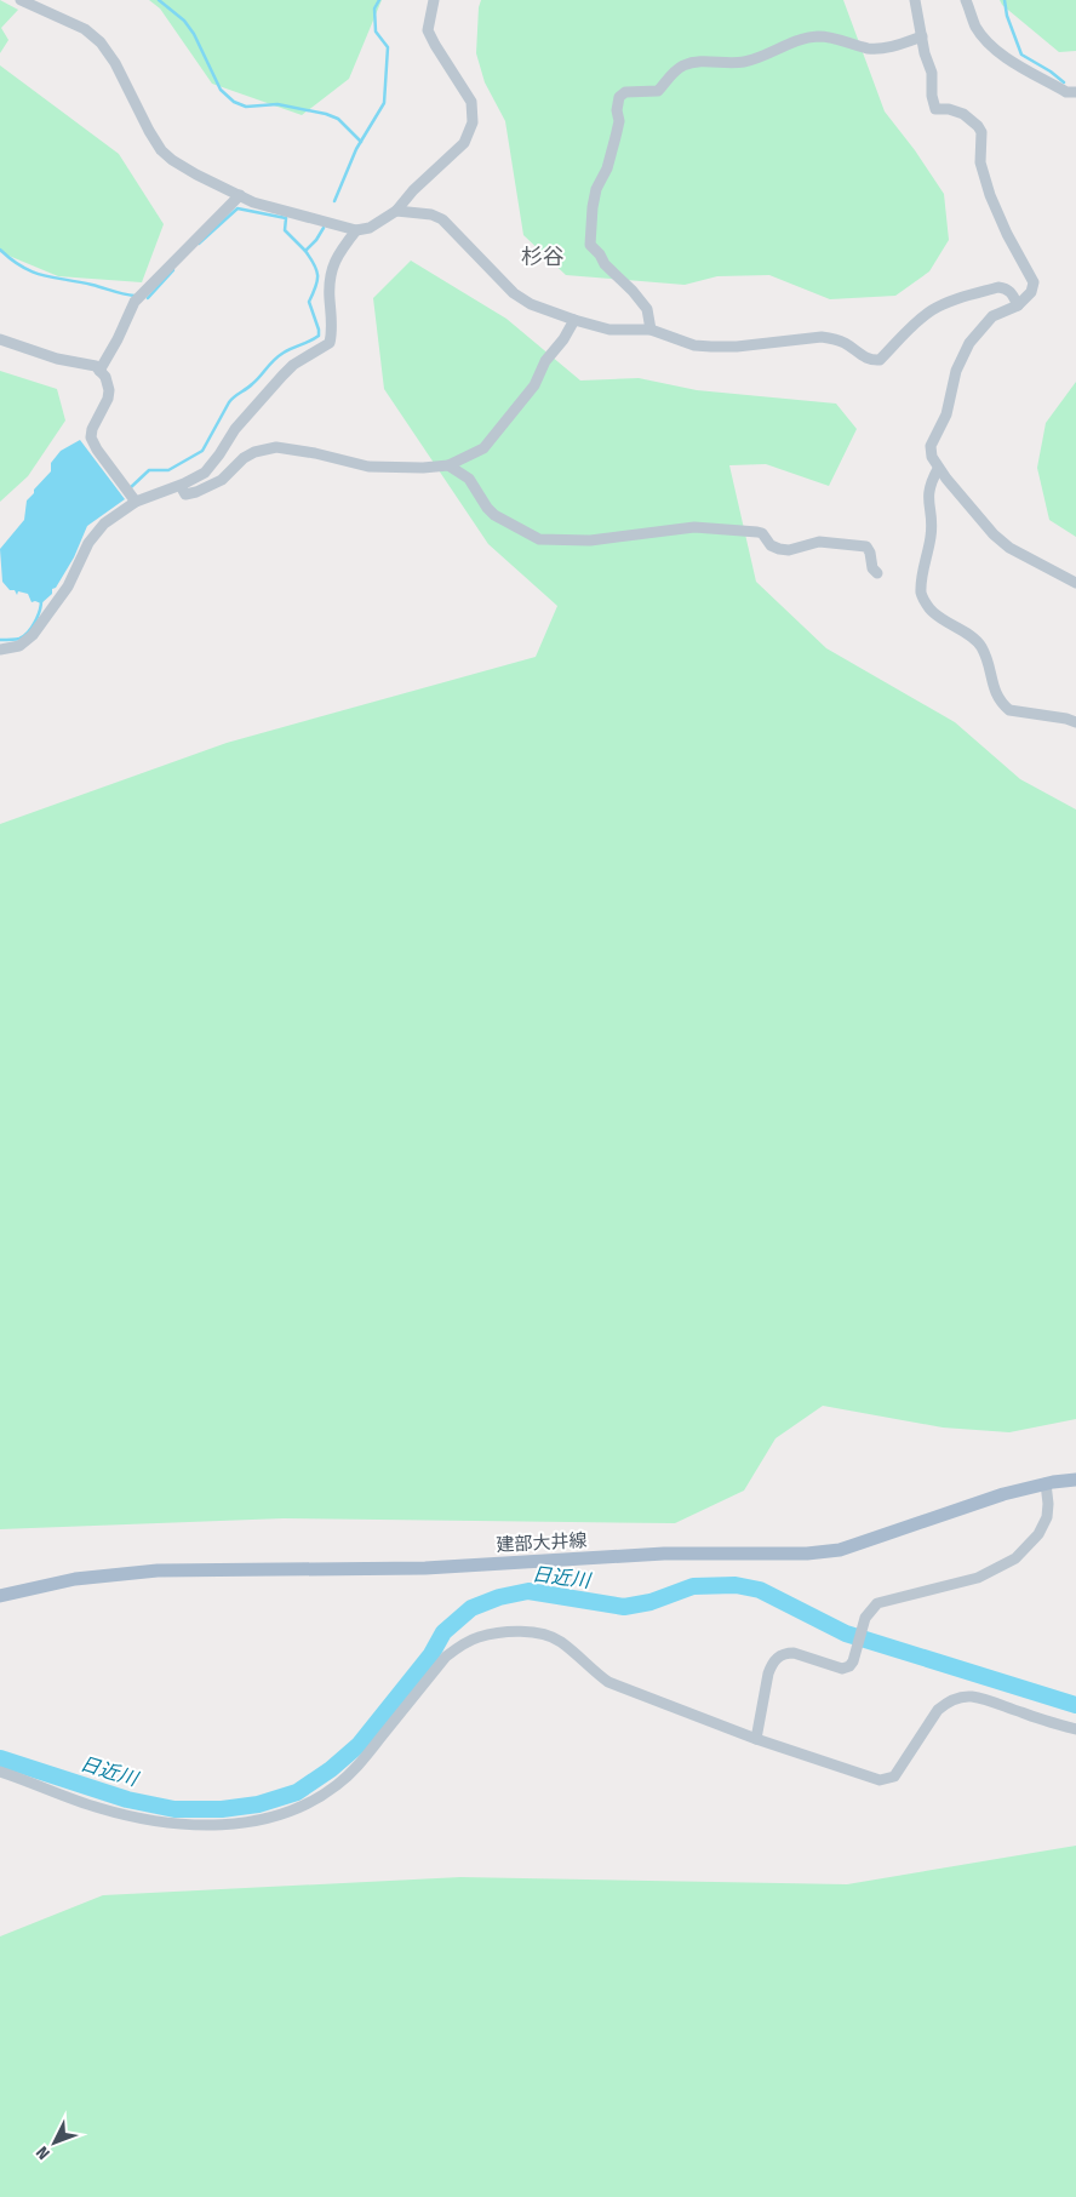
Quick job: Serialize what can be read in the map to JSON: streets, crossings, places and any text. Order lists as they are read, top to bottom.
{
  "streets": {
    "main road": ["建部大井線"]
  },
  "districts": ["杉谷"],
  "water": ["日近川"],
  "north": "bottom left"
}
